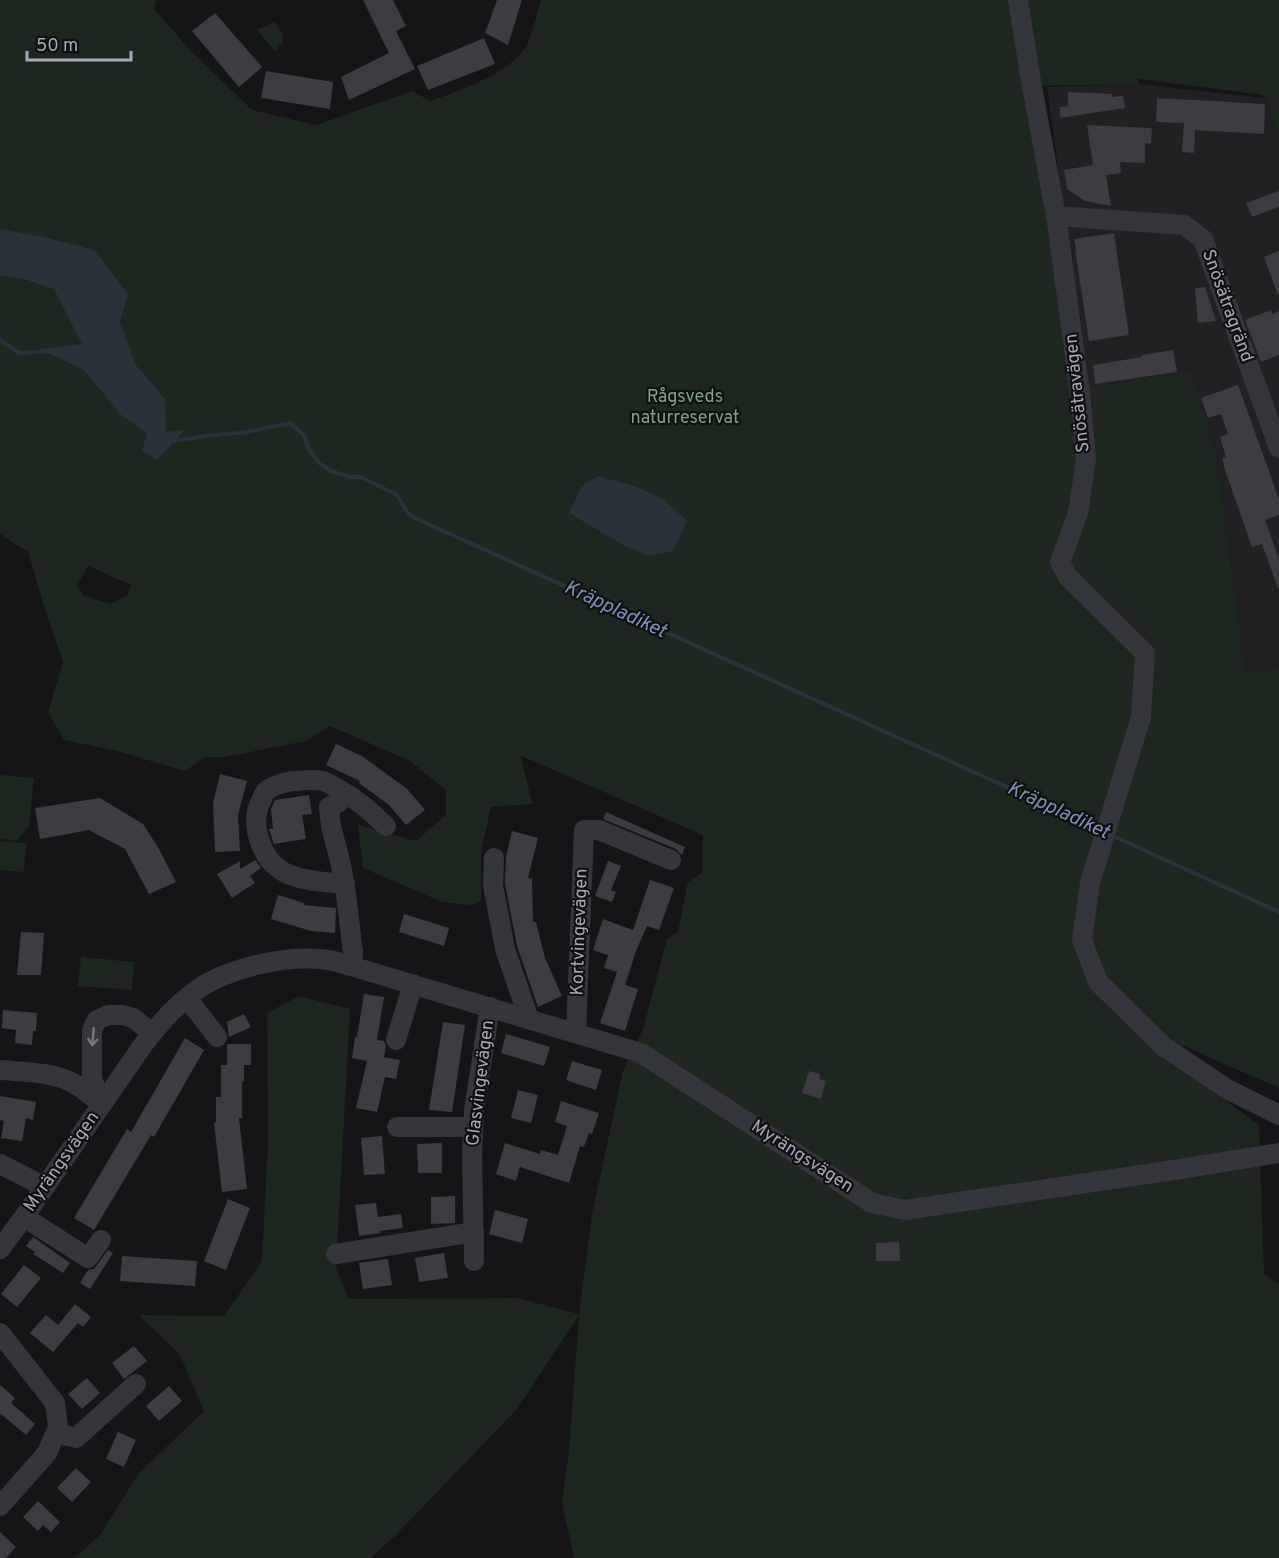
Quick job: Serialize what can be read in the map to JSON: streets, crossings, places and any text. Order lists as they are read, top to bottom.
{
  "streets": {
    "street": [
      "Snösätragränd",
      "Snösätravägen",
      "Kortvingevägen",
      "Glasvingevägen",
      "Myrängsvägen"
    ]
  },
  "crossings": [
    ["Snösätragränd", "Snösätravägen"],
    ["Kortvingevägen", "Myrängsvägen"],
    ["Glasvingevägen", "Myrängsvägen"]
  ],
  "water": ["Kräppladiket"],
  "parks": ["Rågsveds naturreservat"],
  "scale_bar": "50 m"
}
